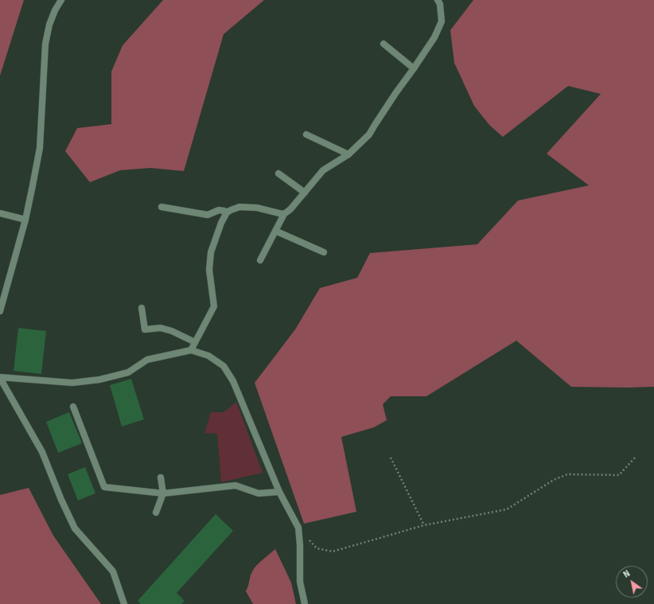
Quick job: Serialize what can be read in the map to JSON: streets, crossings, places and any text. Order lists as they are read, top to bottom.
{
  "north": "top left"
}
